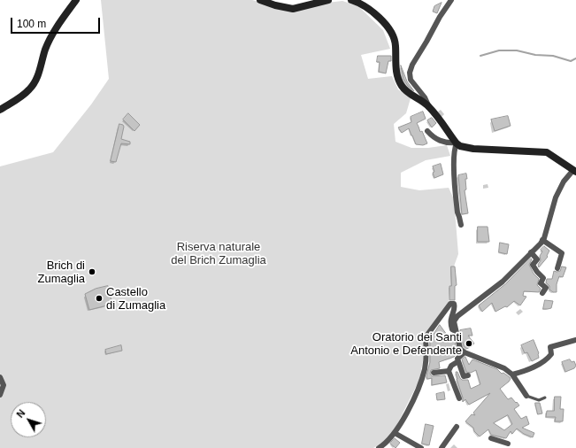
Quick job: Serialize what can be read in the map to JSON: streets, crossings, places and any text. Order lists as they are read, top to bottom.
{
  "parks": ["Riserva naturale del Brich Zumaglia"],
  "places": ["Brich di Zumaglia", "Castello di Zumaglia", "Oratorio dei Santi Antonio e Defendente"],
  "scale_bar": "100 m",
  "north": "top left"
}
